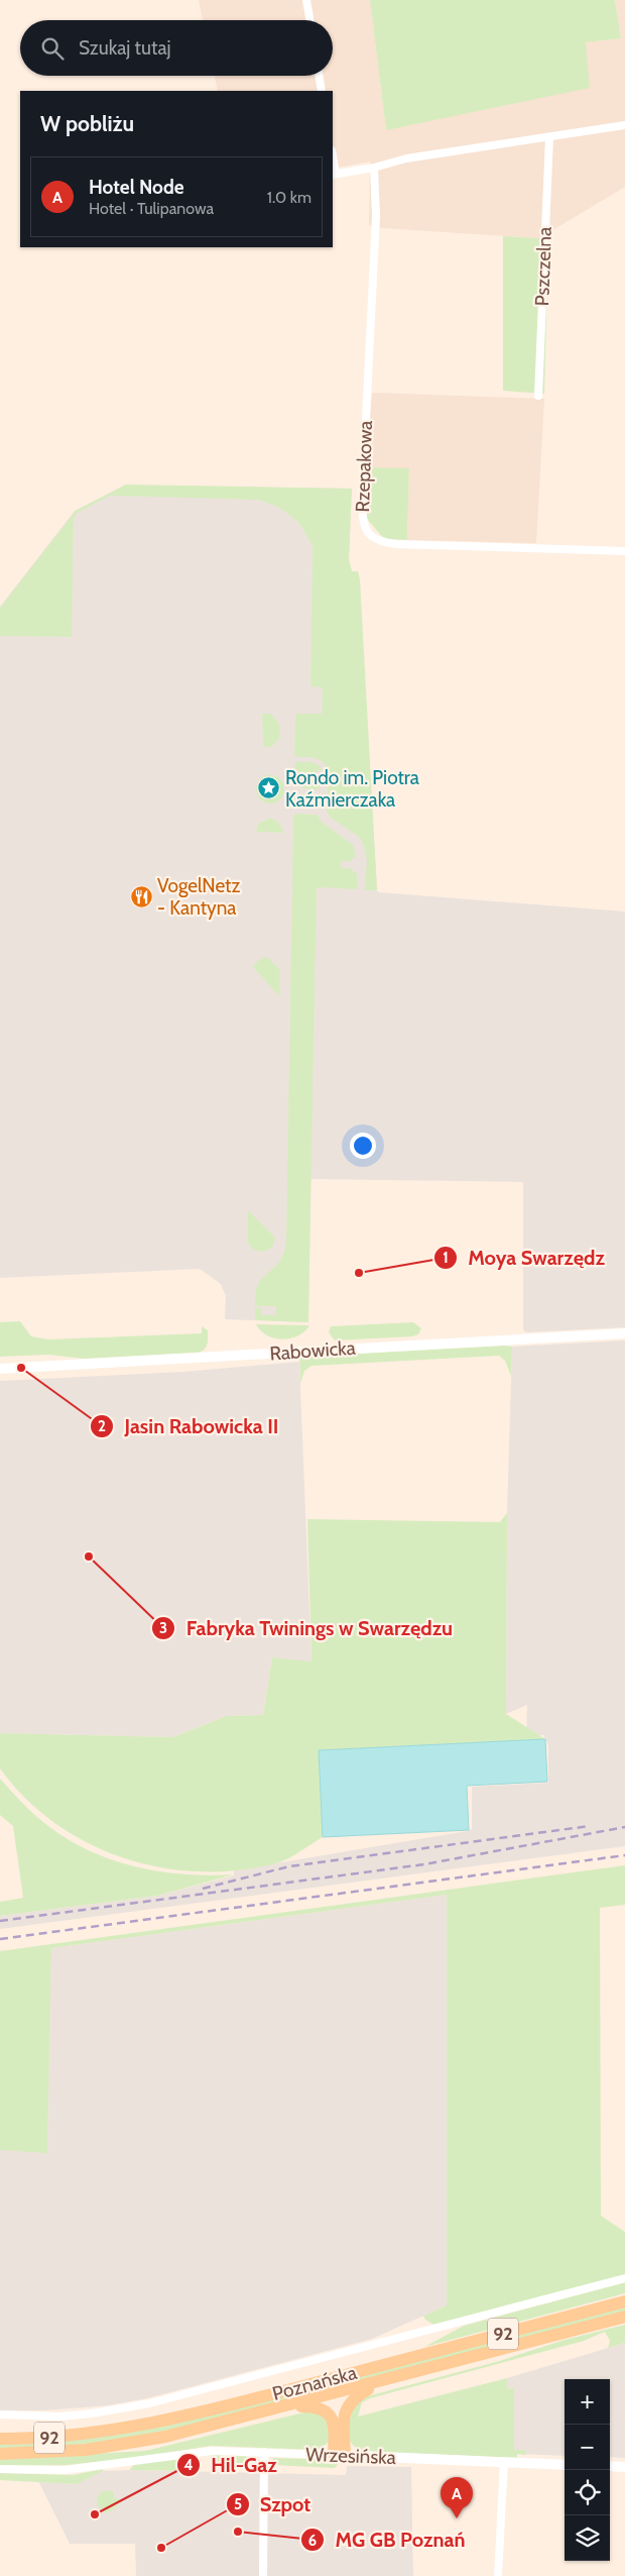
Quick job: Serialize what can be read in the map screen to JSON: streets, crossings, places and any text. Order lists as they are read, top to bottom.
{
  "streets": {
    "main road": ["92", "Poznańska"],
    "street": [
      "Pszczelna",
      "Rzepakowa",
      "Rabowicka",
      "Wrzesińska"
    ]
  },
  "places": {
    "place": ["Rondo im. Piotra Kaźmierczaka"],
    "restaurant": ["VogelNetz - Kantyna"],
    "other": [
      "Moya Swarzędz",
      "Jasin Rabowicka II",
      "Fabryka Twinings w Swarzędzu",
      "Hil-Gaz",
      "MG GB Poznań",
      "Szpot"
    ]
  },
  "page": {
    "search": "Szukaj tutaj",
    "heading": "W pobliżu",
    "list": [
      {
        "mark": "A",
        "name": "Hotel Node",
        "note": "Hotel · Tulipanowa",
        "value": "1.0 km"
      }
    ],
    "map_buttons": ["+", "−"],
    "pins": "A"
  }
}
